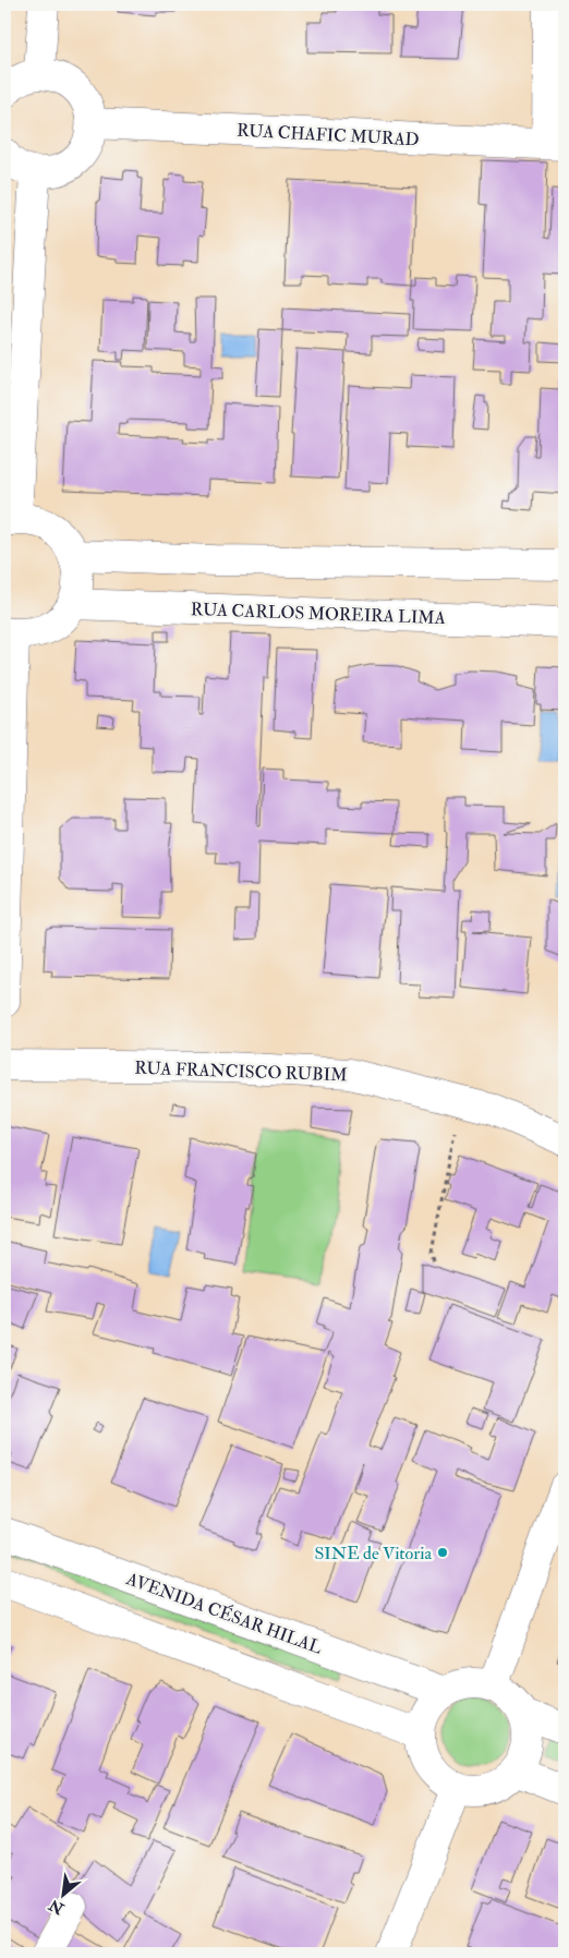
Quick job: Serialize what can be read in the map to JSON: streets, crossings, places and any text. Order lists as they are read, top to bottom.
{
  "streets": {
    "street": [
      "RUA CHAFIC MURAD",
      "RUA CARLOS MOREIRA LIMA",
      "RUA FRANCISCO RUBIM",
      "AVENIDA CÉSAR HILAL"
    ]
  },
  "places": ["SINE de Vitoria"],
  "north": "bottom left"
}
